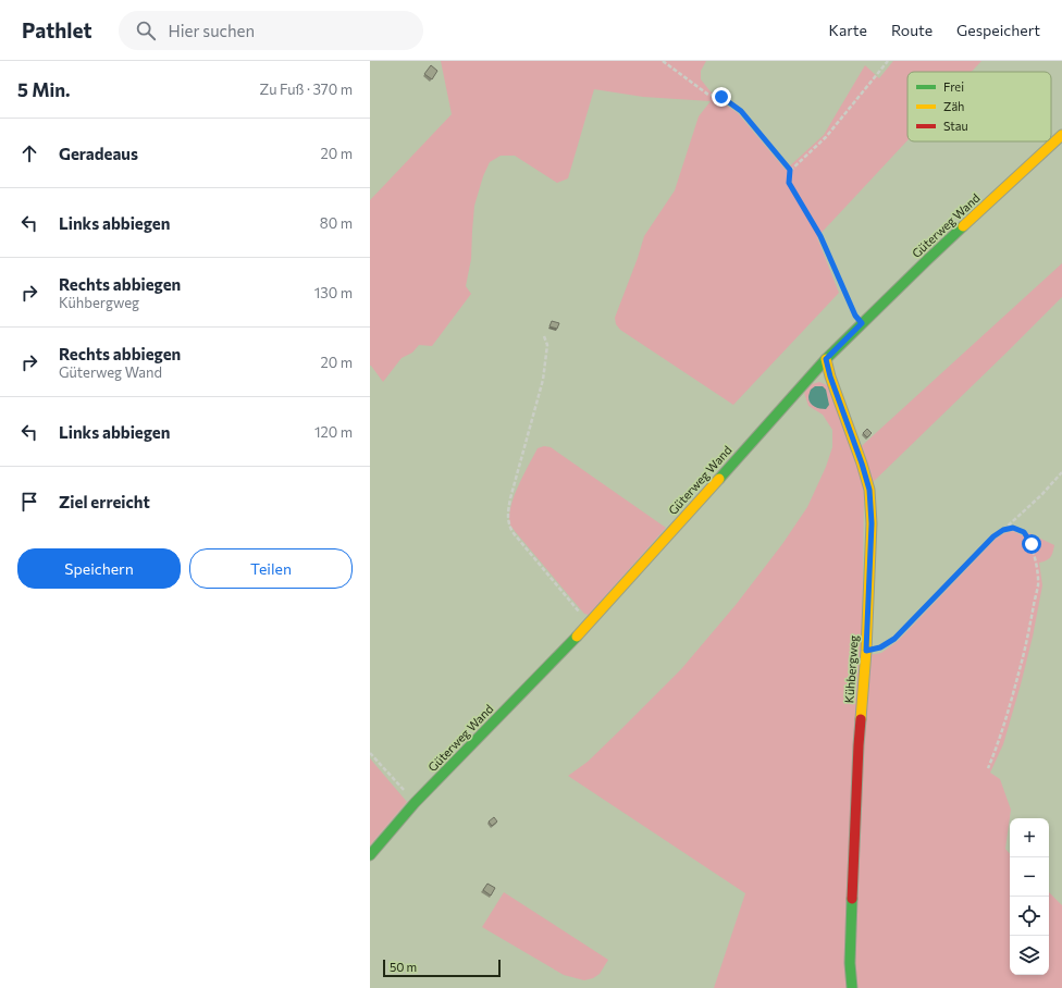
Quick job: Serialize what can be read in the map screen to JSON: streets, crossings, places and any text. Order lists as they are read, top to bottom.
{
  "streets": {
    "street": ["Güterweg Wand", "Kühbergweg"]
  },
  "crossings": [
    ["Güterweg Wand", "Kühbergweg"]
  ],
  "legend": ["Frei", "Zäh", "Stau"],
  "scale_bar": "50 m",
  "page": {
    "header": "Pathlet",
    "search": "Hier suchen",
    "nav": ["Karte", "Route", "Gespeichert"],
    "heading": ["5 Min.", "Zu Fuß · 370 m"],
    "list": [
      ["Geradeaus", "20 m"],
      ["Links abbiegen", "80 m"],
      ["Rechts abbiegen", "Kühbergweg", "130 m"],
      ["Rechts abbiegen", "Güterweg Wand", "20 m"],
      ["Links abbiegen", "120 m"],
      "Ziel erreicht"
    ],
    "buttons": ["Speichern", "Teilen"],
    "map_buttons": ["+", "−"],
    "scale": "50 m"
  }
}
